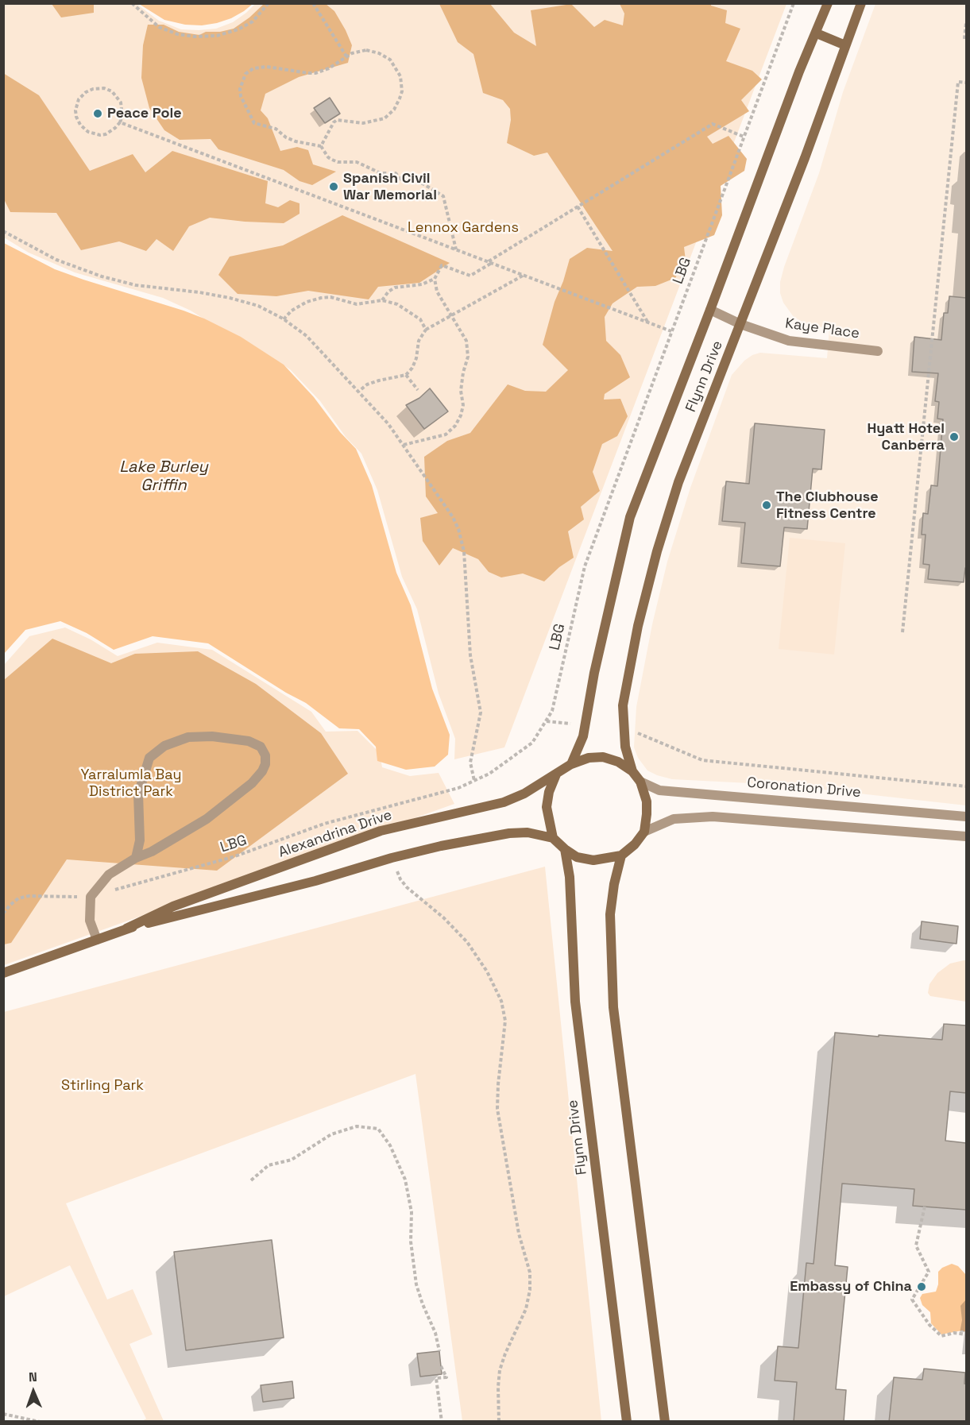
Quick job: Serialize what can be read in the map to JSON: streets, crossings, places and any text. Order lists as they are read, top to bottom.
{
  "streets": {
    "main road": ["Flynn Drive", "Alexandrina Drive"],
    "street": ["Kaye Place", "Coronation Drive"],
    "path": ["LBG"]
  },
  "crossings": [
    ["Kaye Place", "Flynn Drive"],
    ["Flynn Drive", "Coronation Drive"],
    ["Flynn Drive", "Alexandrina Drive"],
    ["Coronation Drive", "Alexandrina Drive"]
  ],
  "water": ["Lake Burley Griffin"],
  "parks": ["Lennox Gardens", "Yarralumla Bay District Park", "Stirling Park"],
  "places": [
    "Peace Pole",
    "Spanish Civil War Memorial",
    "Hyatt Hotel Canberra",
    "The Clubhouse Fitness Centre",
    "Embassy of China"
  ],
  "north": "top"
}
